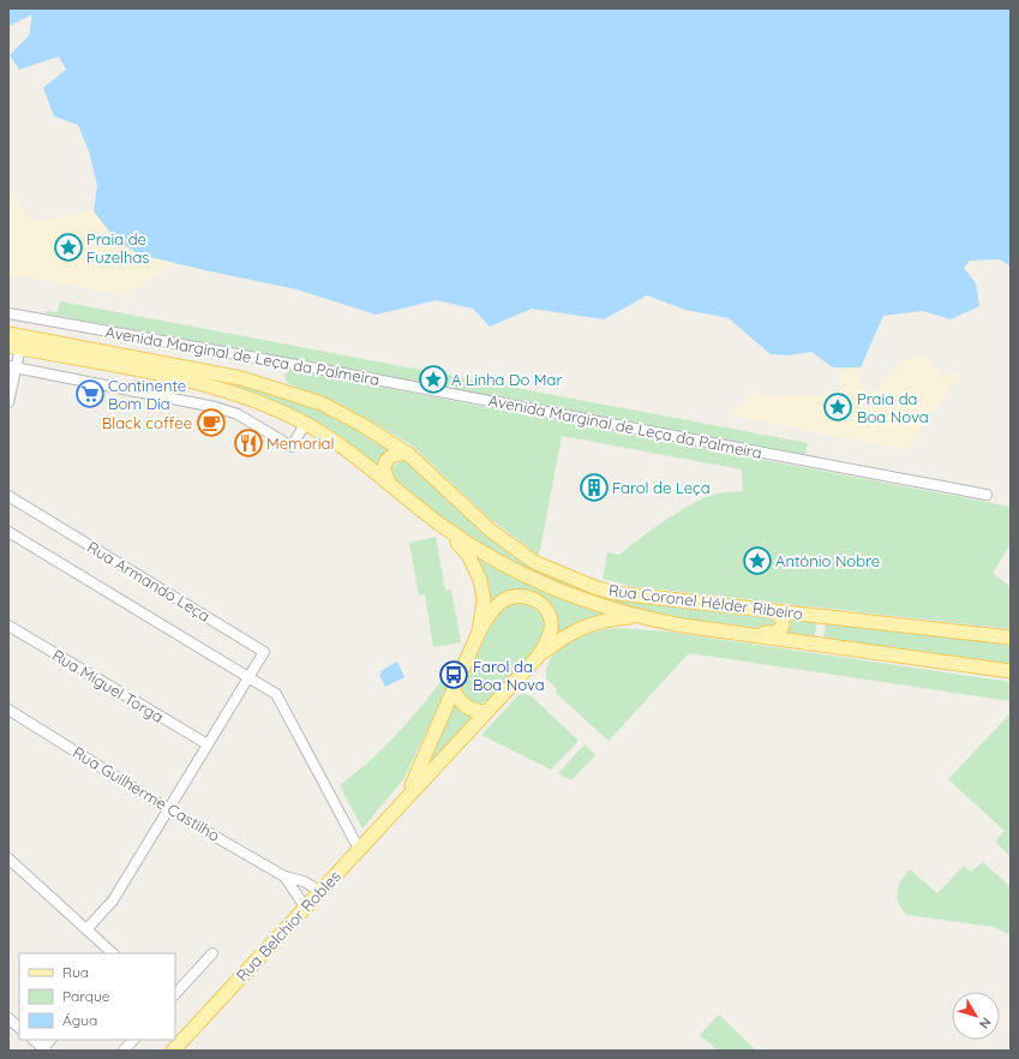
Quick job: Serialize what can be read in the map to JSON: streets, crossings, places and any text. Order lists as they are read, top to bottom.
{
  "streets": {
    "main road": ["Rua Coronel Hélder Ribeiro", "Rua Belchior Robles"],
    "street": [
      "Avenida Marginal de Leça da Palmeira",
      "Rua Armando Leça",
      "Rua Miguel Torga",
      "Rua Guilherme Castilho"
    ]
  },
  "crossings": [
    ["Rua Armando Leça", "Rua Miguel Torga"],
    ["Rua Armando Leça", "Rua Guilherme Castilho"],
    ["Rua Armando Leça", "Rua Belchior Robles"],
    ["Rua Coronel Hélder Ribeiro", "Rua Belchior Robles"],
    ["Rua Guilherme Castilho", "Rua Belchior Robles"]
  ],
  "places": {
    "place": [
      "Praia de Fuzelhas",
      "A Linha Do Mar",
      "Praia da Boa Nova",
      "António Nobre"
    ],
    "supermarket": ["Continente Bom Dia"],
    "cafe": ["Black coffee"],
    "restaurant": ["Memorial"],
    "building": ["Farol de Leça"],
    "bus stop": ["Farol da Boa Nova"]
  },
  "legend": ["Rua", "Parque", "Água"],
  "north": "bottom right"
}
